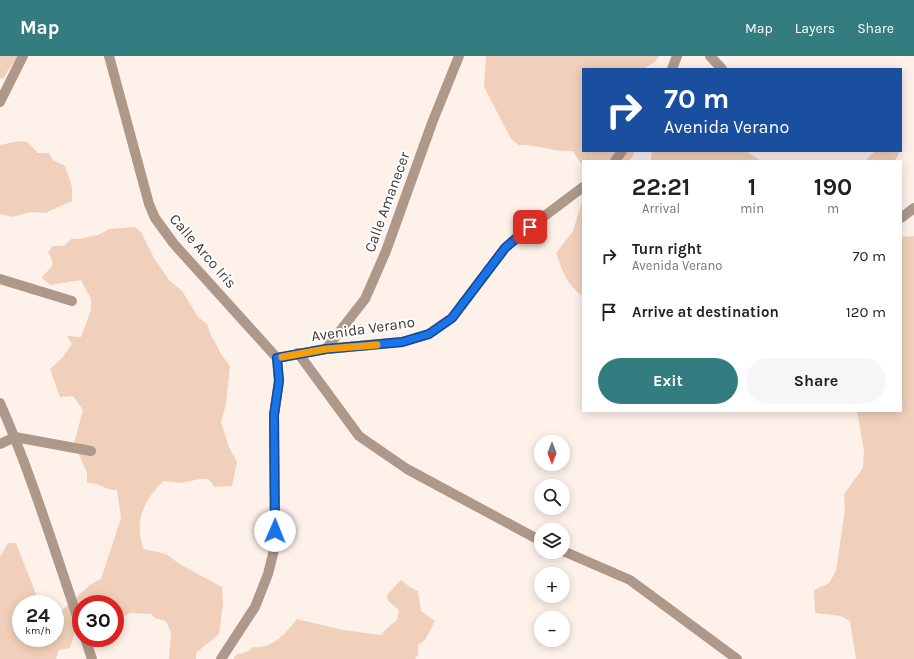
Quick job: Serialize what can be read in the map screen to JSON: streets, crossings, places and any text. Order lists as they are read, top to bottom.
{
  "streets": {
    "street": ["Calle Amanecer", "Calle Arco Iris", "Avenida Verano"]
  },
  "crossings": [
    ["Calle Amanecer", "Avenida Verano"],
    ["Calle Arco Iris", "Avenida Verano"]
  ],
  "north": "bottom",
  "page": {
    "header": "Map",
    "nav": ["Map", "Layers", "Share"],
    "turn": ["70 m", "Avenida Verano"],
    "eta": [
      "22:21",
      "Arrival",
      "1",
      "min",
      "190",
      "m"
    ],
    "list": [
      {
        "name": "Turn right",
        "note": "Avenida Verano",
        "value": "70 m"
      },
      {
        "name": "Arrive at destination",
        "value": "120 m"
      }
    ],
    "buttons": ["Exit", "Share"],
    "map_buttons": ["+", "−"],
    "speed": "24 km/h",
    "limit": "30"
  }
}
